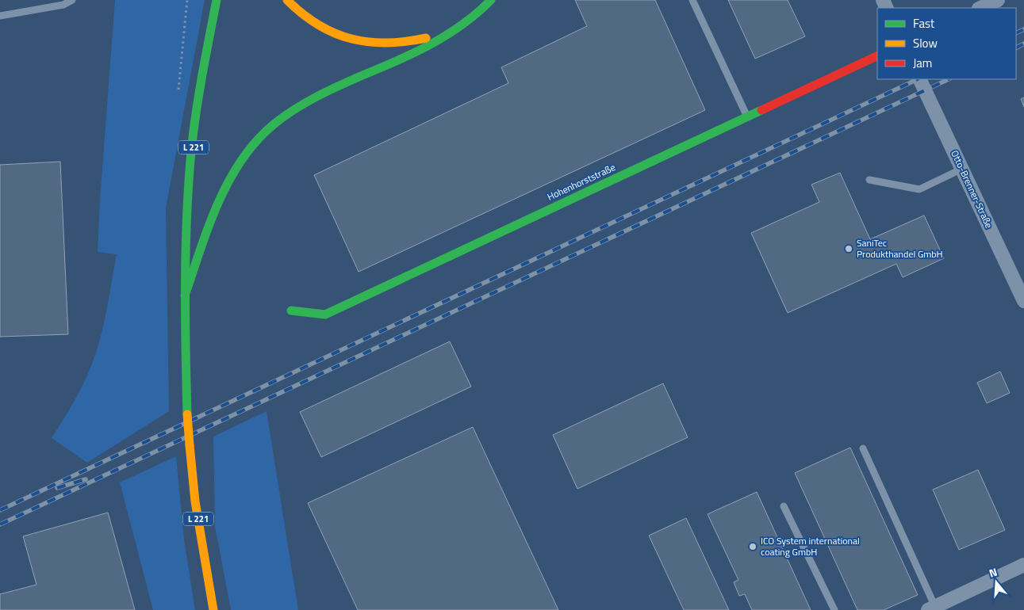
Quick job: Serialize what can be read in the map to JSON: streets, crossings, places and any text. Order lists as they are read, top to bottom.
{
  "streets": {
    "main road": ["L 221", "Hohenhorststraße"],
    "street": ["Otto-Brenner-Straße"]
  },
  "places": ["SaniTec Produkthandel GmbH", "ICO System international coating GmbH"],
  "legend": ["Fast", "Slow", "Jam"],
  "north": "top"
}
